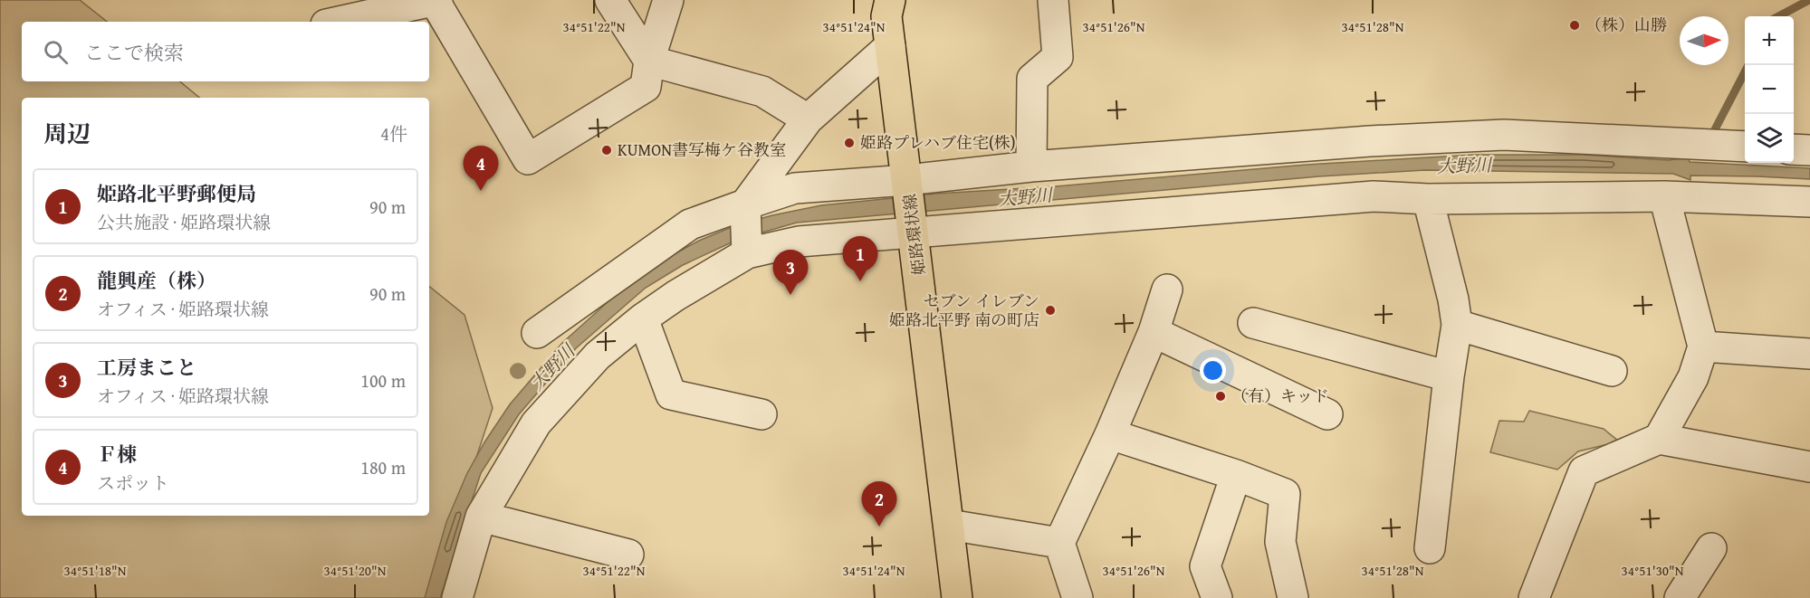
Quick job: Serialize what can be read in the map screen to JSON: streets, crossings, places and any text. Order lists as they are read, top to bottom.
{
  "streets": {
    "main road": ["姫路環状線"]
  },
  "water": ["大野川"],
  "places": [
    "（株）山勝",
    "姫路プレハブ住宅(株)",
    "KUMON書写梅ケ谷教室",
    "セブン イレブン 姫路北平野 南の町店",
    "（有）キッド"
  ],
  "north": "right",
  "page": {
    "map_buttons": ["+", "−"],
    "search": "ここで検索",
    "heading": ["周辺", "4件"],
    "pins": [
      "4",
      "1",
      "3",
      "2"
    ],
    "list": [
      {
        "mark": "1",
        "name": "姫路北平野郵便局",
        "note": "公共施設 · 姫路環状線",
        "value": "90 m"
      },
      {
        "mark": "2",
        "name": "龍興産（株）",
        "note": "オフィス · 姫路環状線",
        "value": "90 m"
      },
      {
        "mark": "3",
        "name": "工房まこと",
        "note": "オフィス · 姫路環状線",
        "value": "100 m"
      },
      {
        "mark": "4",
        "name": "Ｆ棟",
        "note": "スポット",
        "value": "180 m"
      }
    ]
  },
  "coordinates": [
    "34°51'22\"N",
    "34°51'24\"N",
    "34°51'26\"N",
    "34°51'28\"N",
    "34°51'18\"N",
    "34°51'20\"N",
    "34°51'30\"N"
  ]
}
